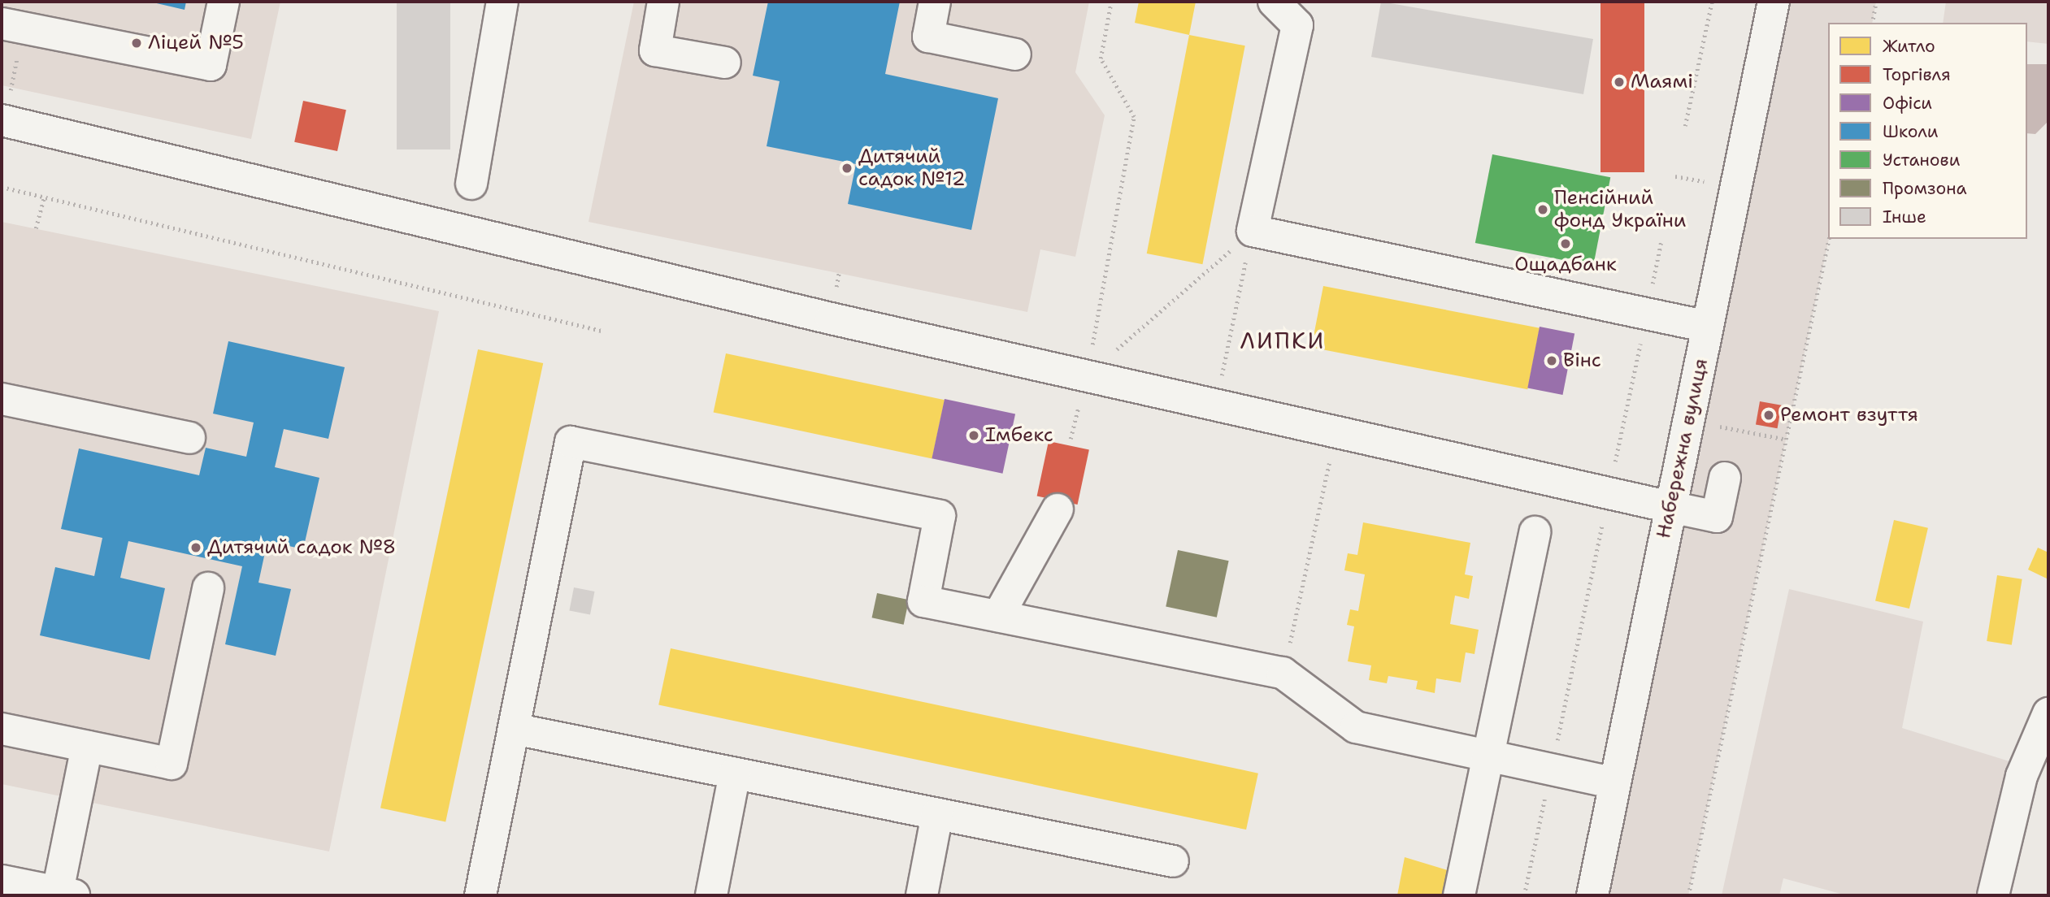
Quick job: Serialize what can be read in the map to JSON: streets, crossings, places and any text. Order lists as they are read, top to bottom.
{
  "streets": {
    "street": ["Набережна вулиця"]
  },
  "districts": ["ЛИПКИ"],
  "places": [
    "Ліцей №5",
    "Маямі",
    "Дитячий садок №12",
    "Пенсійний фонд України",
    "Ощадбанк",
    "Вінс",
    "Ремонт взуття",
    "Імбекс",
    "Дитячий садок №8"
  ],
  "legend": [
    "Житло",
    "Торгівля",
    "Офіси",
    "Школи",
    "Установи",
    "Промзона",
    "Інше"
  ]
}
